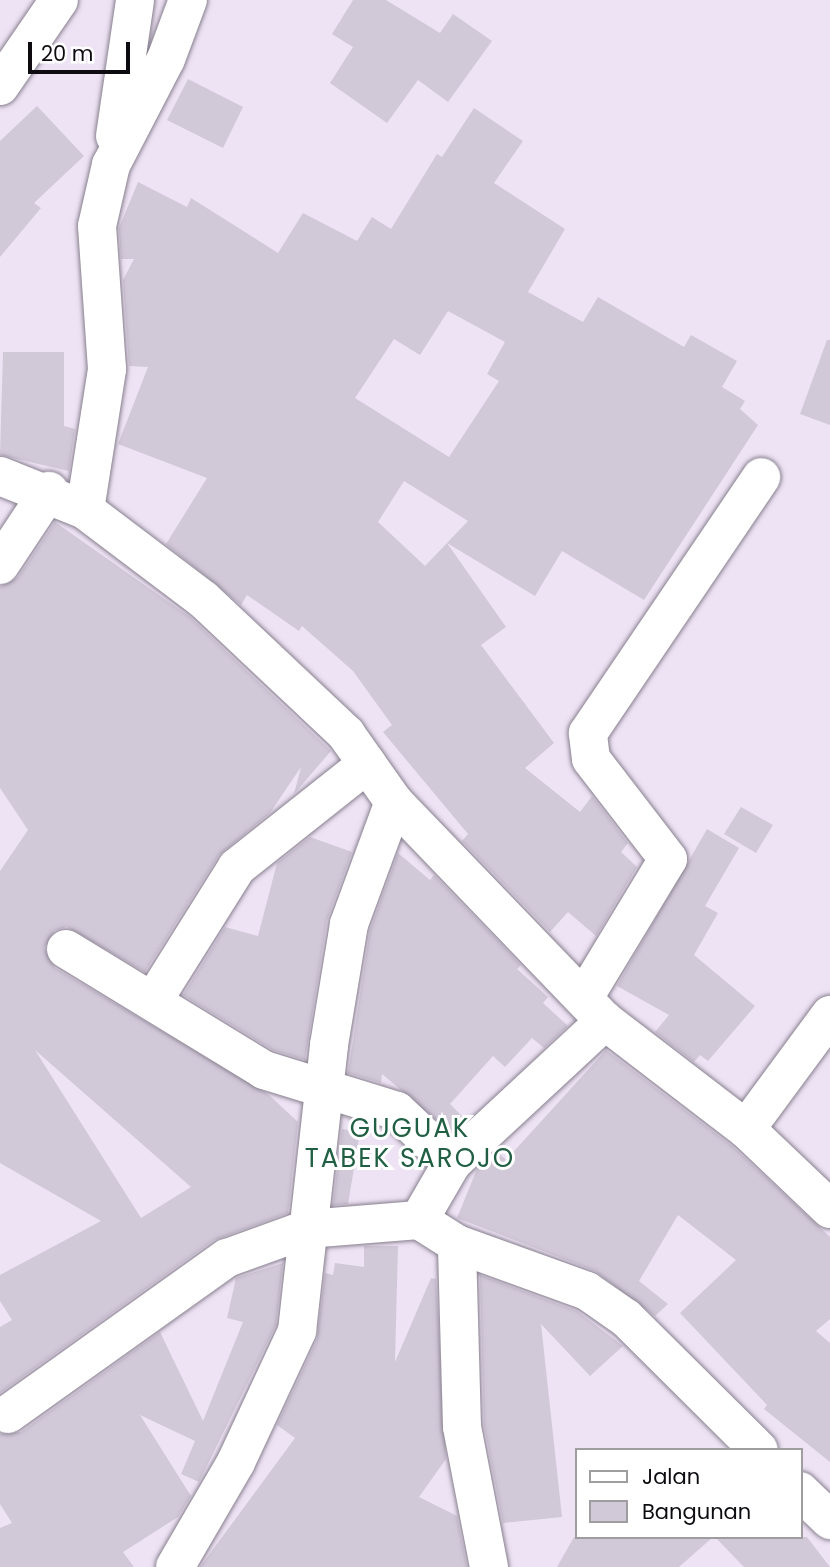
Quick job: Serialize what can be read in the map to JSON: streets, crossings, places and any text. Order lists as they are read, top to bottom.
{
  "districts": ["GUGUAK TABEK SAROJO"],
  "legend": ["Jalan", "Bangunan"],
  "scale_bar": "20 m"
}
